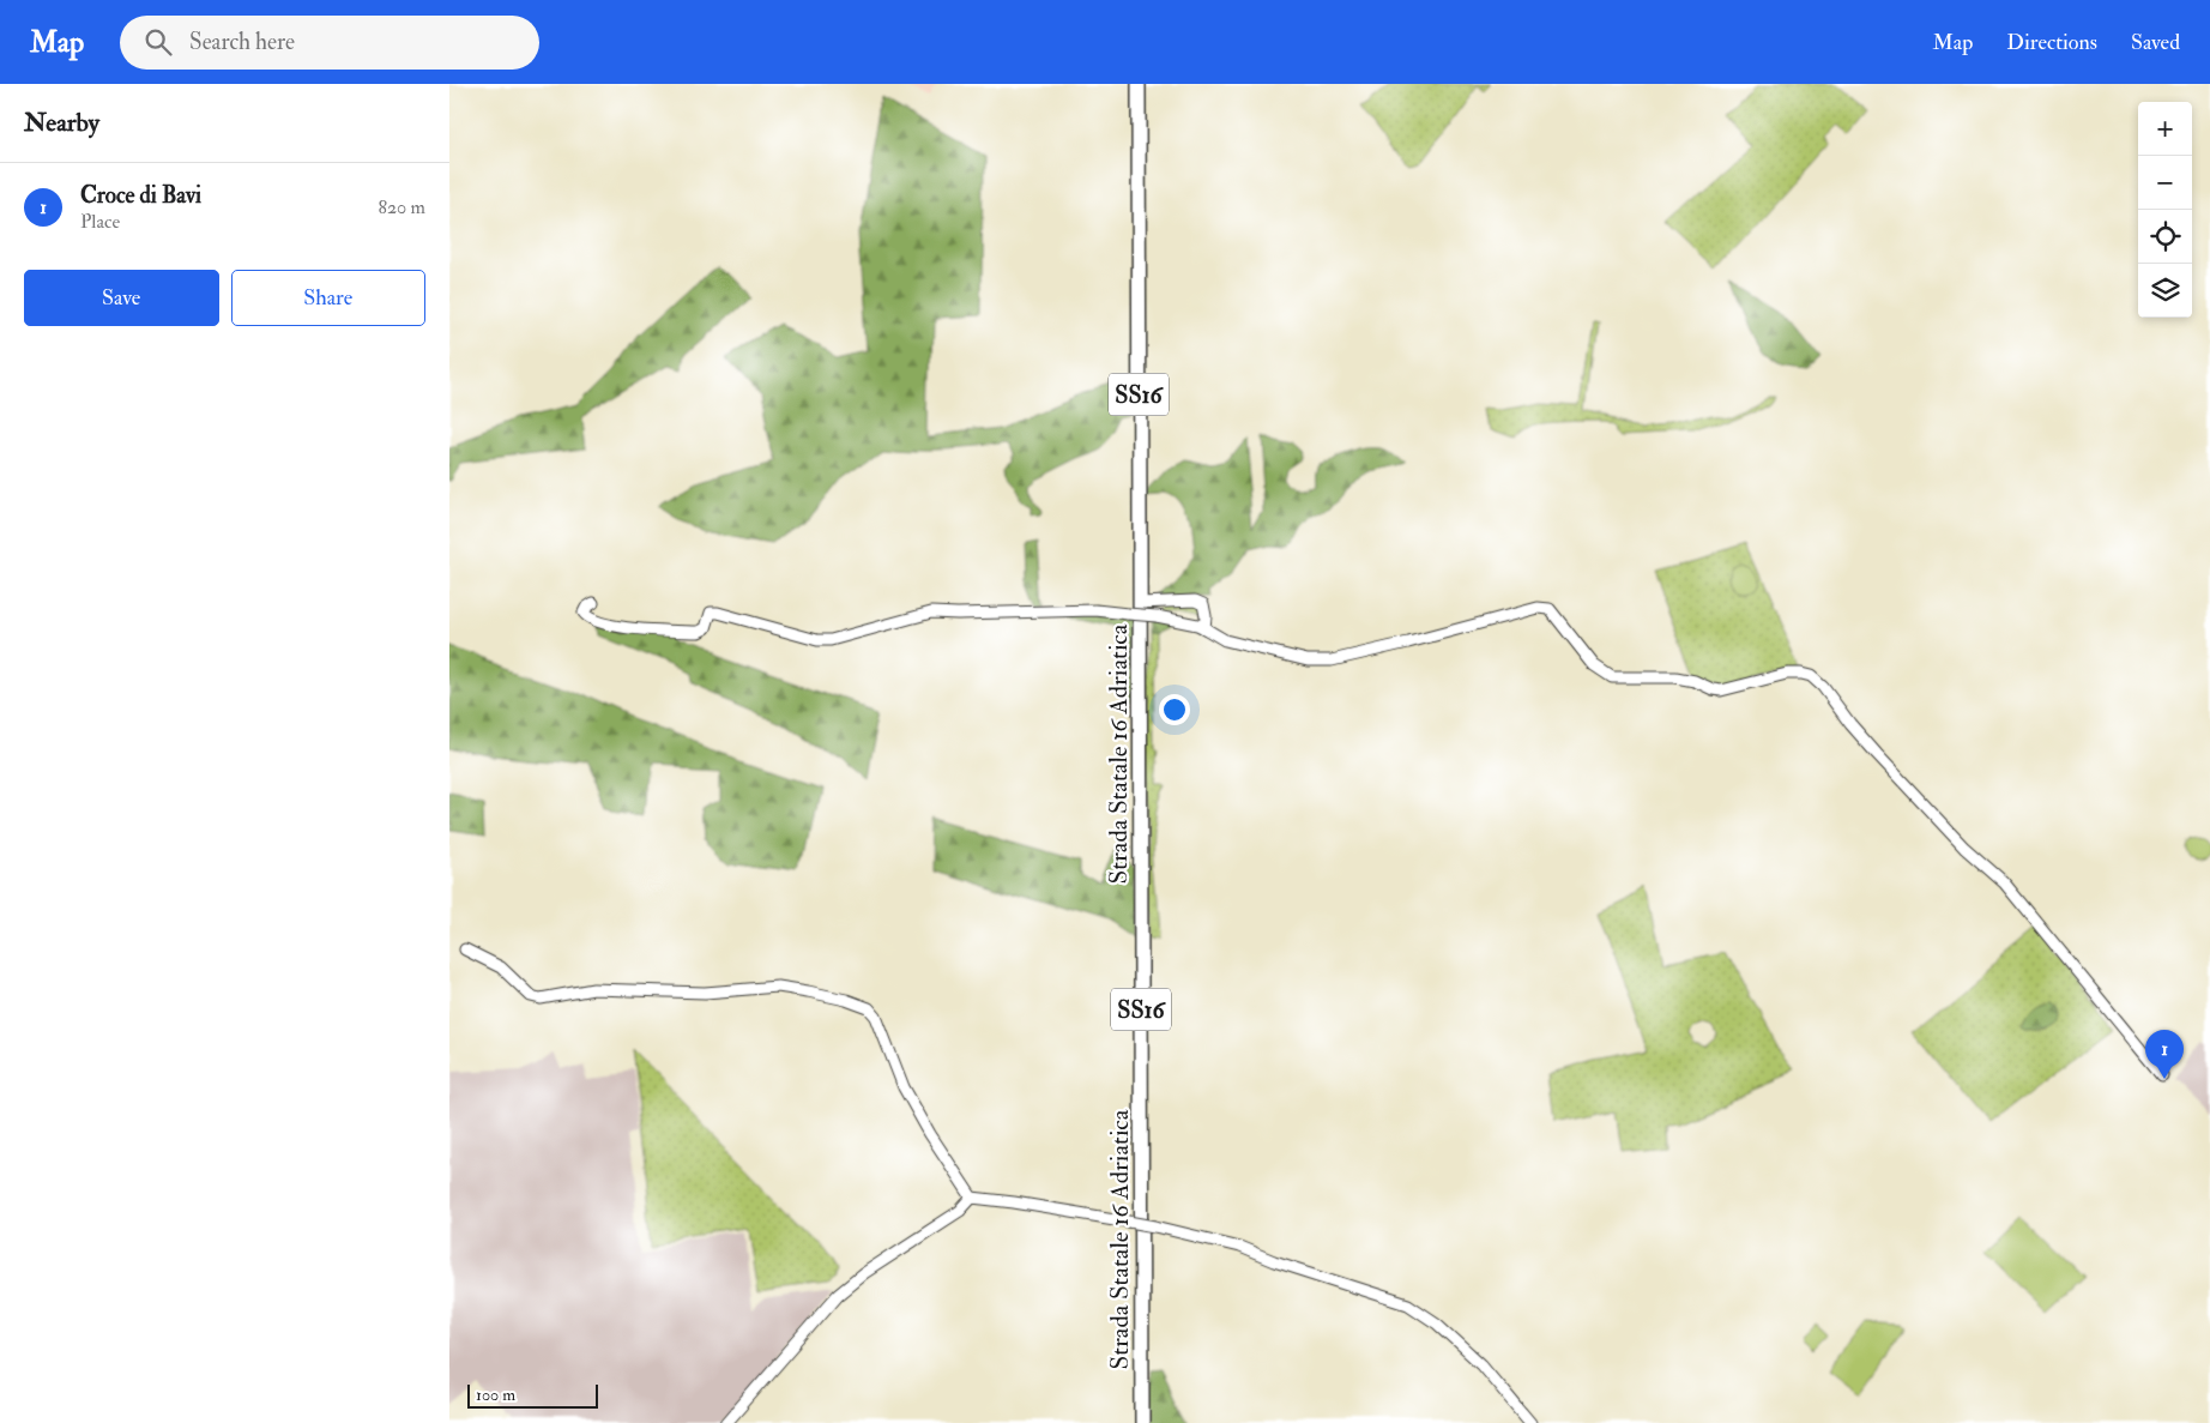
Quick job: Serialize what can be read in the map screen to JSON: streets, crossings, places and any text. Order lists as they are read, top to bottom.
{
  "streets": {
    "main road": ["SS16", "Strada Statale 16 Adriatica"]
  },
  "scale_bar": "100 m",
  "page": {
    "header": "Map",
    "search": "Search here",
    "nav": ["Map", "Directions", "Saved"],
    "heading": "Nearby",
    "map_buttons": ["+", "−"],
    "list": [
      {
        "mark": "1",
        "name": "Croce di Bavi",
        "note": "Place",
        "value": "820 m"
      }
    ],
    "buttons": ["Save", "Share"],
    "pins": "1",
    "scale": "100 m"
  }
}
